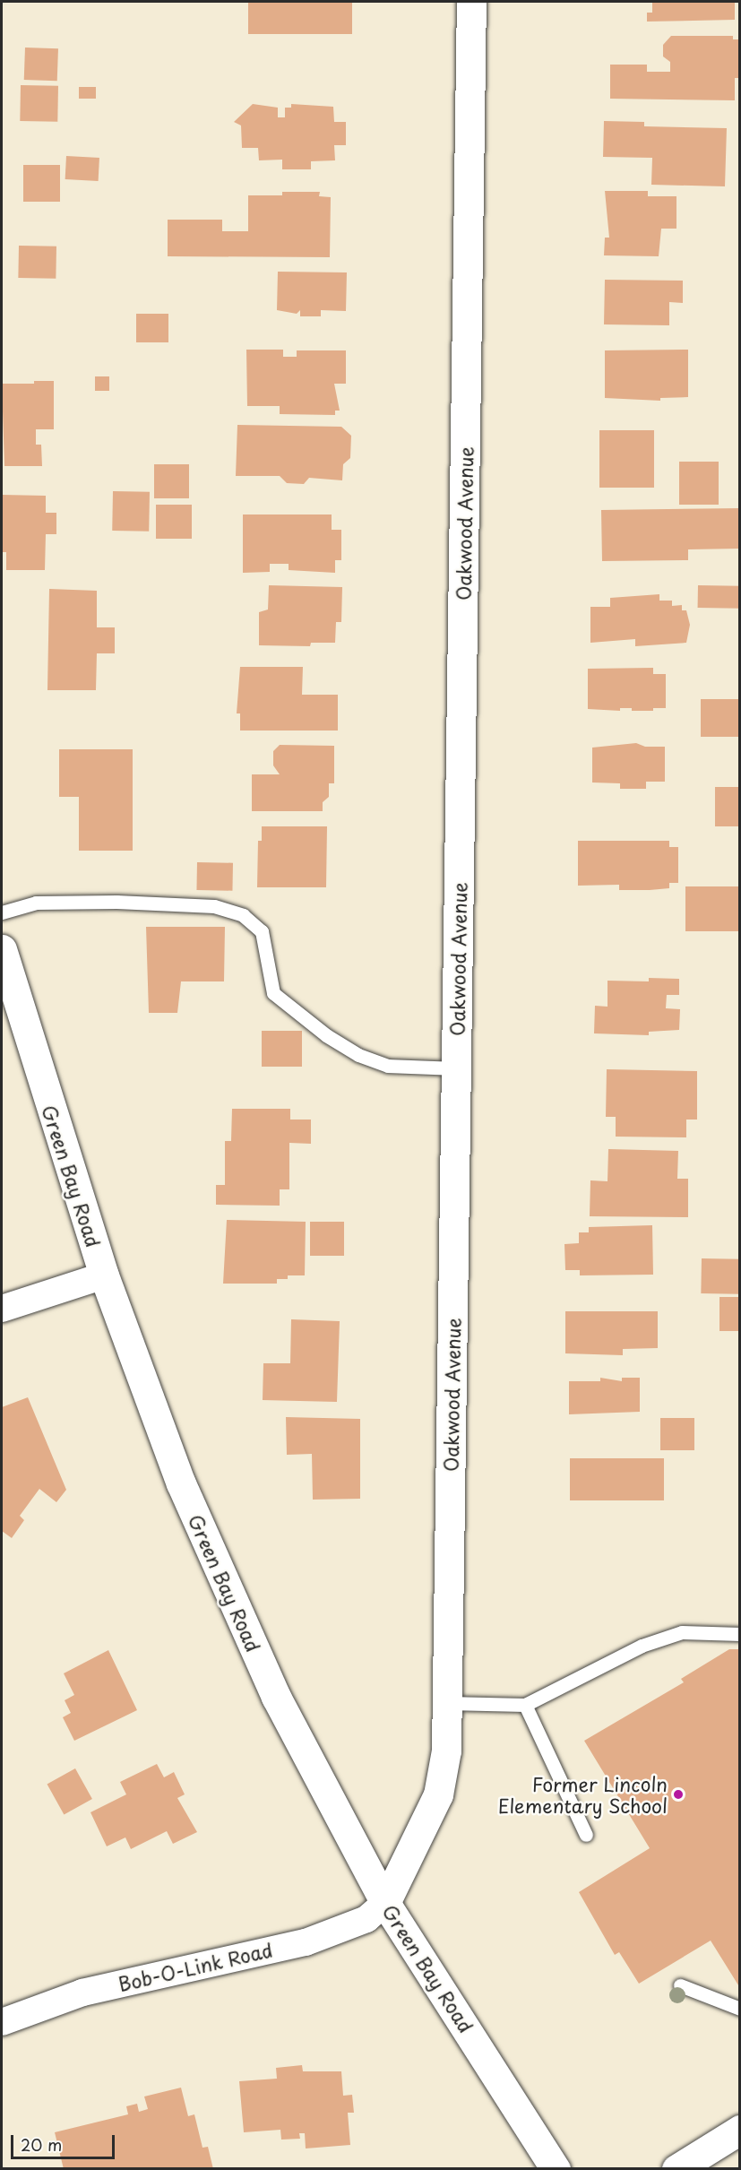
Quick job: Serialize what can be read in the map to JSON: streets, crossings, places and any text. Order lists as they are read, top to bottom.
{
  "streets": {
    "street": ["Oakwood Avenue", "Green Bay Road", "Bob-O-Link Road"]
  },
  "crossings": [
    ["Oakwood Avenue", "Green Bay Road"],
    ["Oakwood Avenue", "Bob-O-Link Road"],
    ["Green Bay Road", "Bob-O-Link Road"]
  ],
  "places": ["Former Lincoln Elementary School"],
  "scale_bar": "20 m"
}
